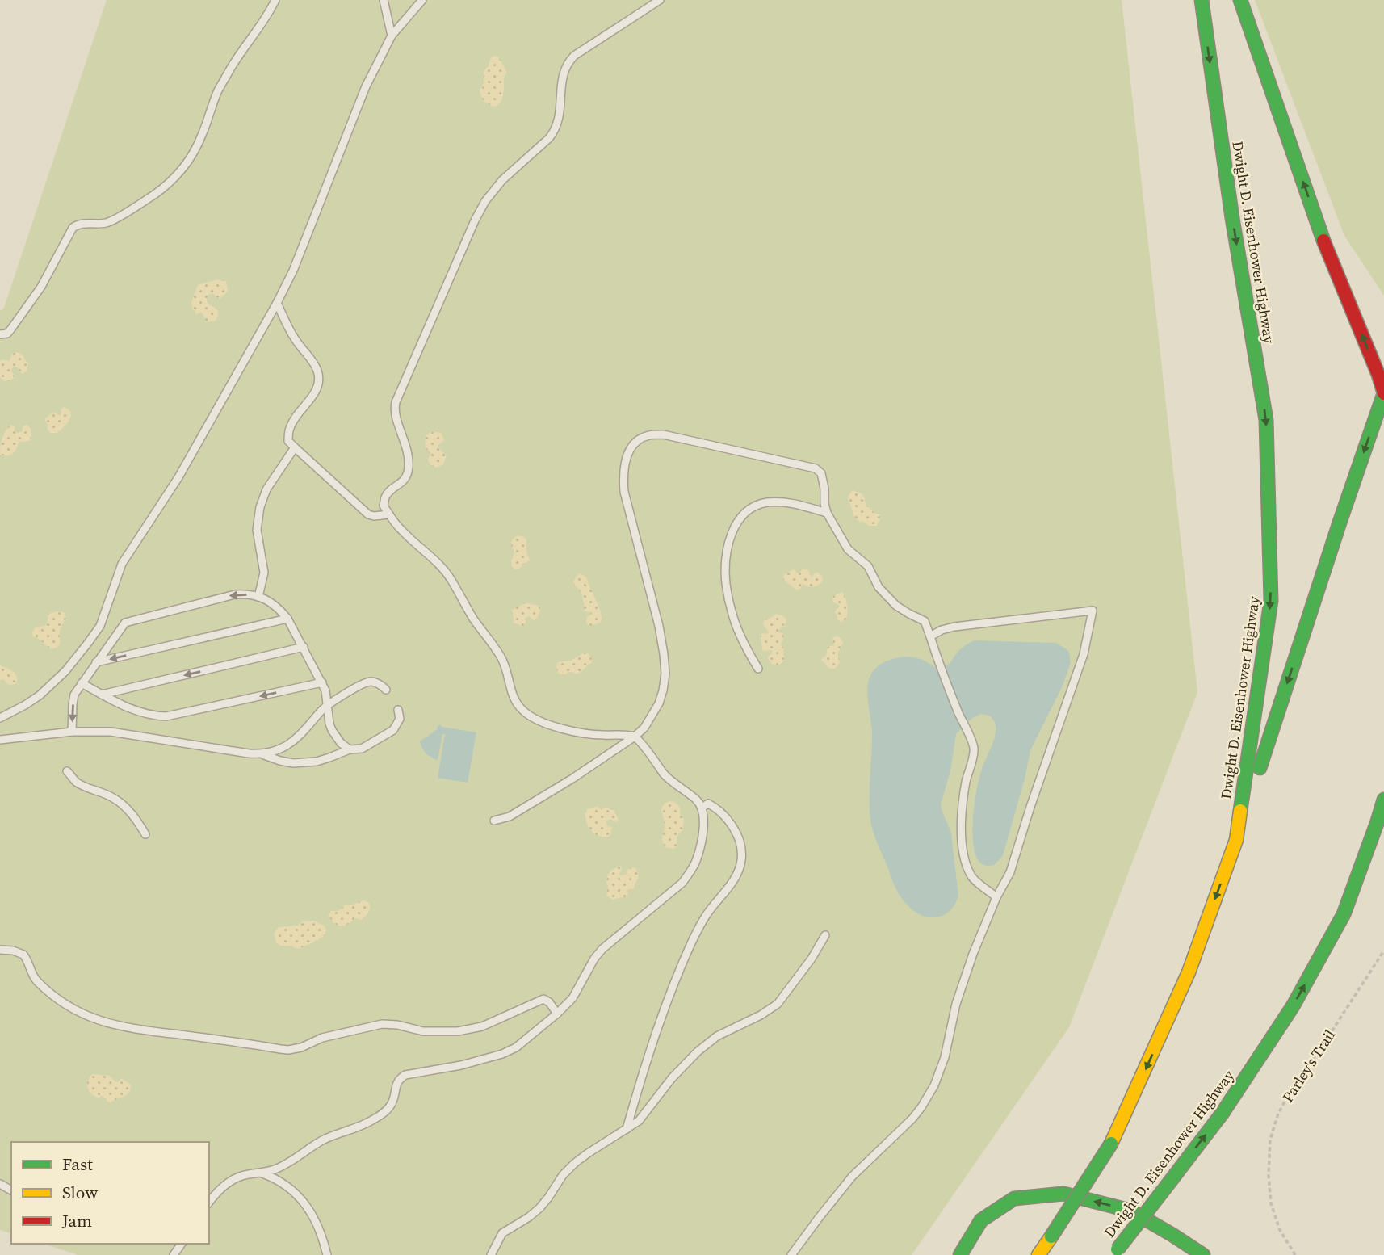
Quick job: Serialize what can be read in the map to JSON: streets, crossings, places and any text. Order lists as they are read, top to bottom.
{
  "streets": {
    "highway": ["Dwight D. Eisenhower Highway"],
    "path": ["Parley's Trail"]
  },
  "legend": ["Fast", "Slow", "Jam"]
}
